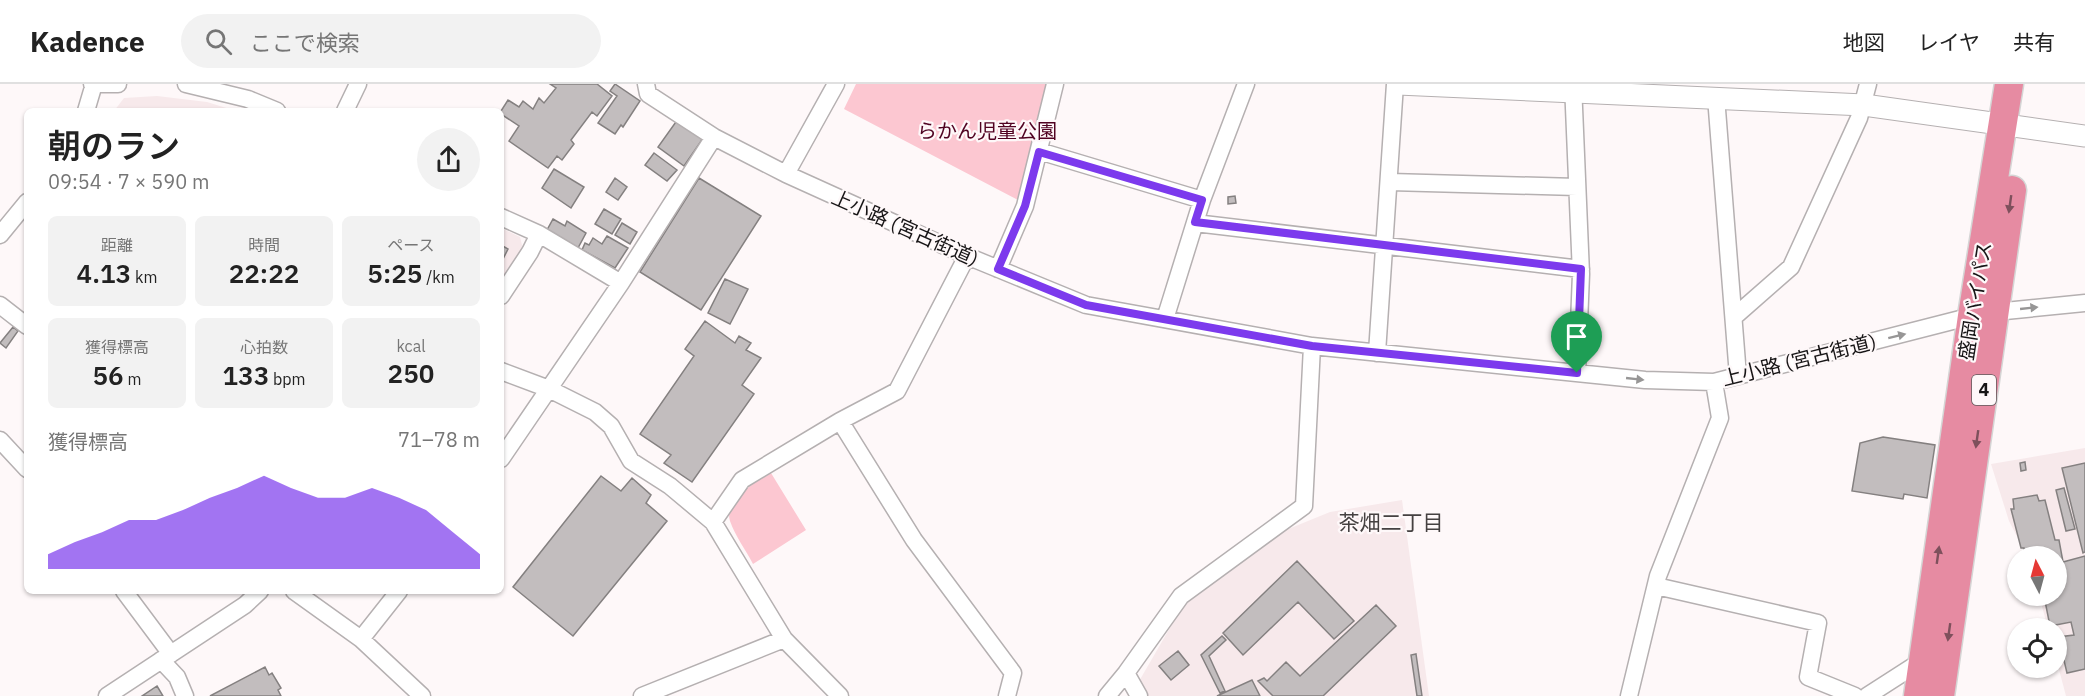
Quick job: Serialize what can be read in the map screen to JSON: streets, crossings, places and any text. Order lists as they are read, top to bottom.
{
  "streets": {
    "highway": ["盛岡バイパス", "4"],
    "street": ["上小路 (宮古街道)"]
  },
  "crossings": [
    ["上小路 (宮古街道)", "盛岡バイパス"]
  ],
  "districts": ["茶畑二丁目"],
  "parks": ["らかん児童公園"],
  "north": "top",
  "page": {
    "header": "Kadence",
    "search": "ここで検索",
    "nav": ["地図", "レイヤ", "共有"],
    "heading": ["朝のラン", "09:54 · 7 × 590 m"],
    "stats": [
      ["距離", "4.13 km"],
      ["時間", "22:22"],
      ["ペース", "5:25 /km"],
      ["獲得標高", "56 m"],
      ["心拍数", "133 bpm"],
      ["kcal", "250"]
    ],
    "chart": ["獲得標高", "71–78 m"]
  }
}
